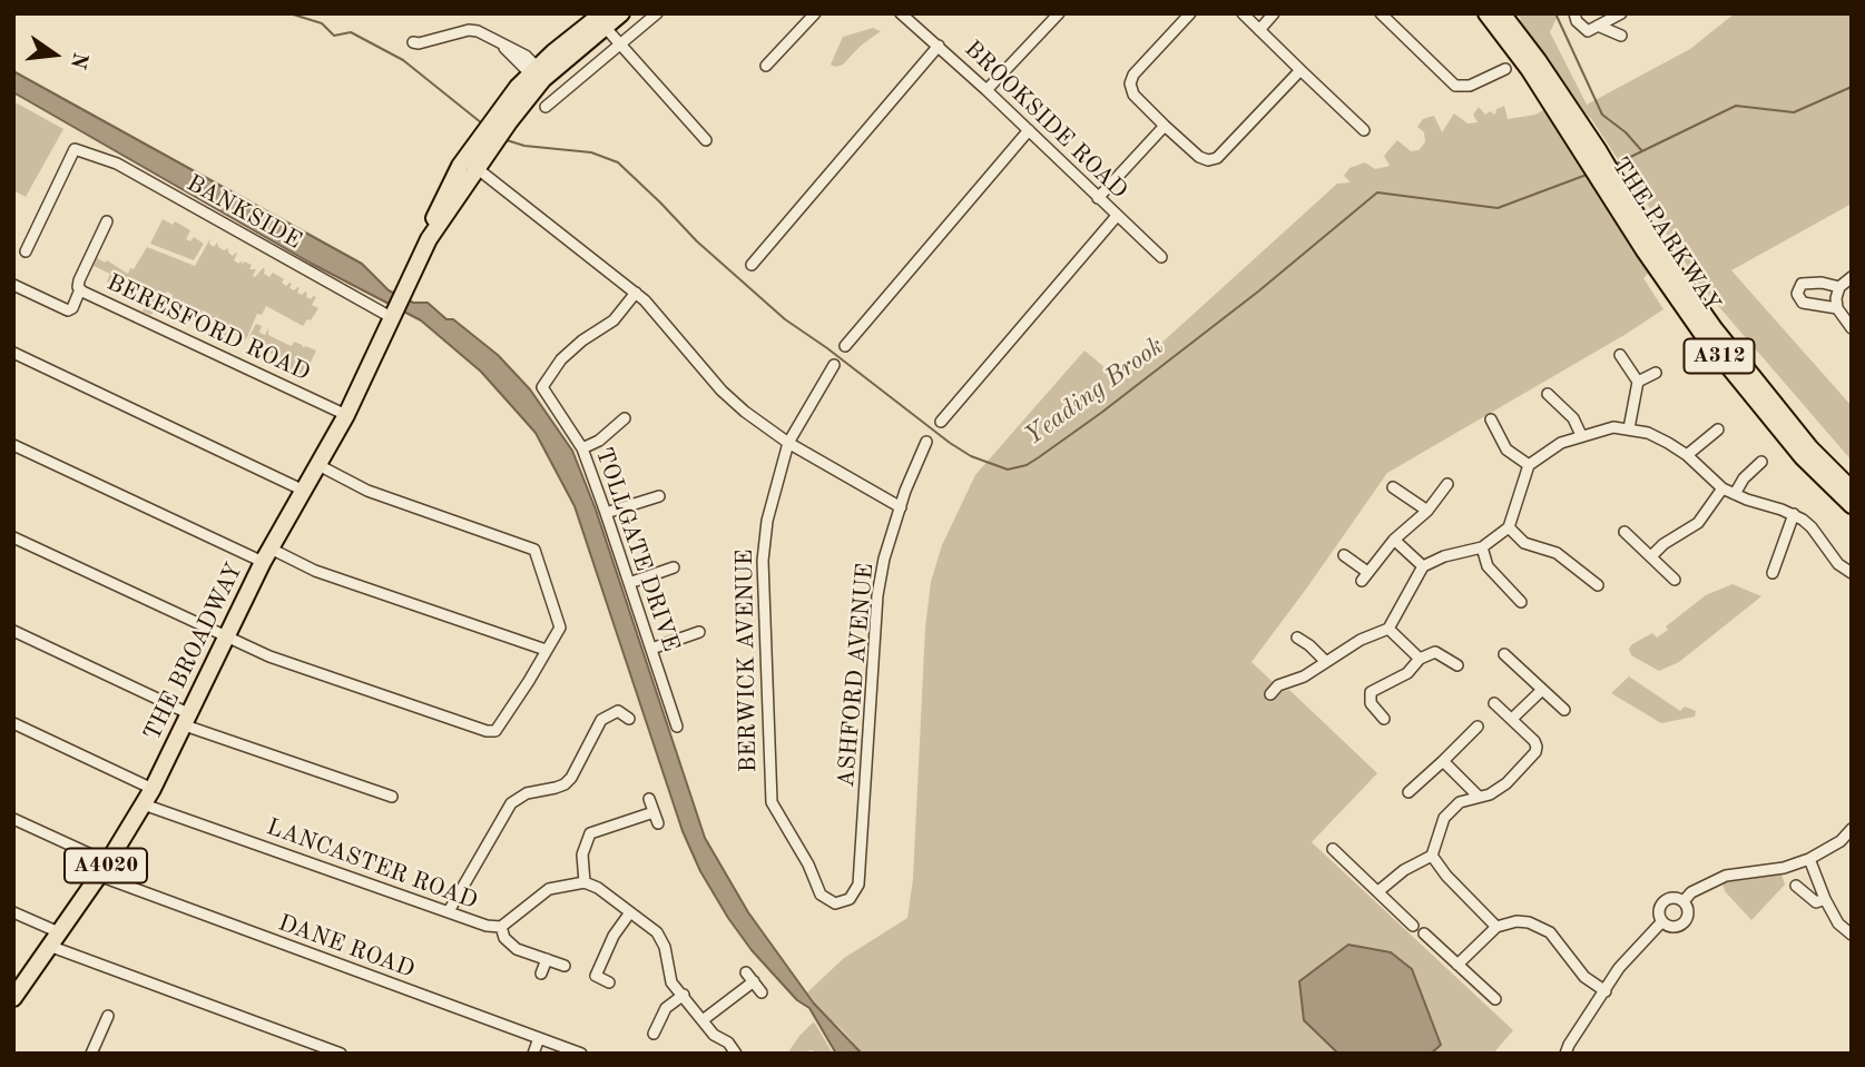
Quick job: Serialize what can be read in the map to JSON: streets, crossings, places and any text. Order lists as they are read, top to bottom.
{
  "streets": {
    "main road": [
      "THE PARKWAY",
      "A312",
      "THE BROADWAY",
      "A4020"
    ],
    "street": [
      "BROOKSIDE ROAD",
      "BANKSIDE",
      "BERESFORD ROAD",
      "TOLLGATE DRIVE",
      "BERWICK AVENUE",
      "ASHFORD AVENUE",
      "LANCASTER ROAD",
      "DANE ROAD"
    ]
  },
  "crossings": [
    ["BANKSIDE", "THE BROADWAY"],
    ["BANKSIDE", "A4020"],
    ["BERESFORD ROAD", "THE BROADWAY"],
    ["THE BROADWAY", "LANCASTER ROAD"],
    ["THE BROADWAY", "A4020"],
    ["THE BROADWAY", "DANE ROAD"],
    ["BERWICK AVENUE", "ASHFORD AVENUE"]
  ],
  "water": ["Yeading Brook"],
  "north": "right"
}
